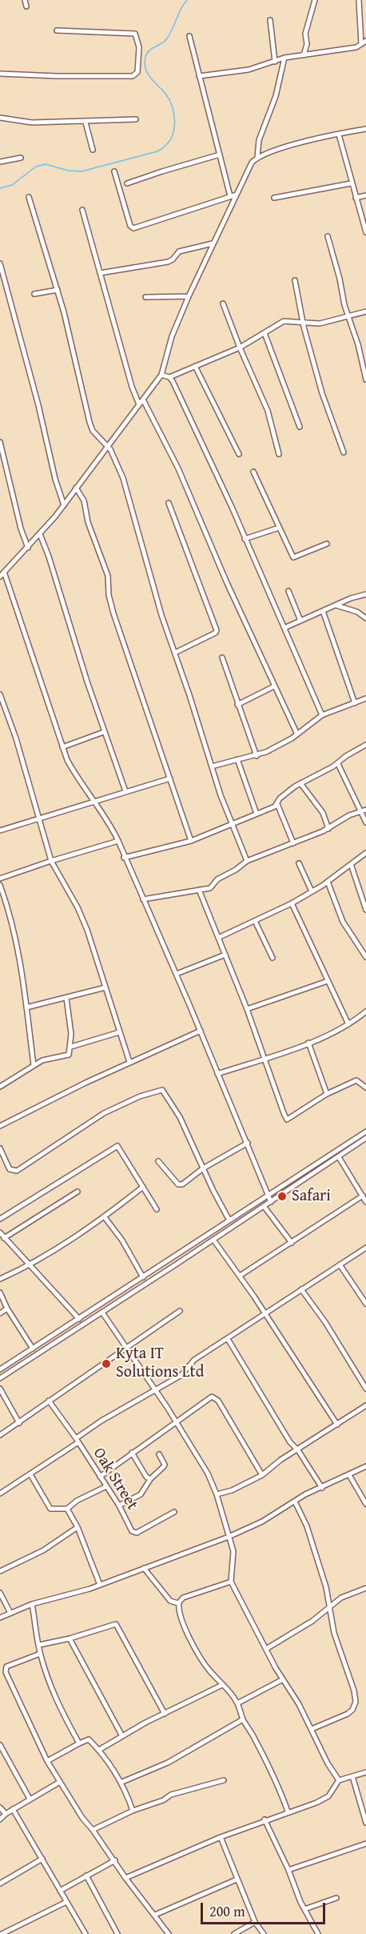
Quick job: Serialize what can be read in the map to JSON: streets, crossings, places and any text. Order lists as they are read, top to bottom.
{
  "streets": {
    "street": ["Oak Street"]
  },
  "places": ["Safari", "Kyta IT Solutions Ltd"],
  "scale_bar": "200 m"
}
